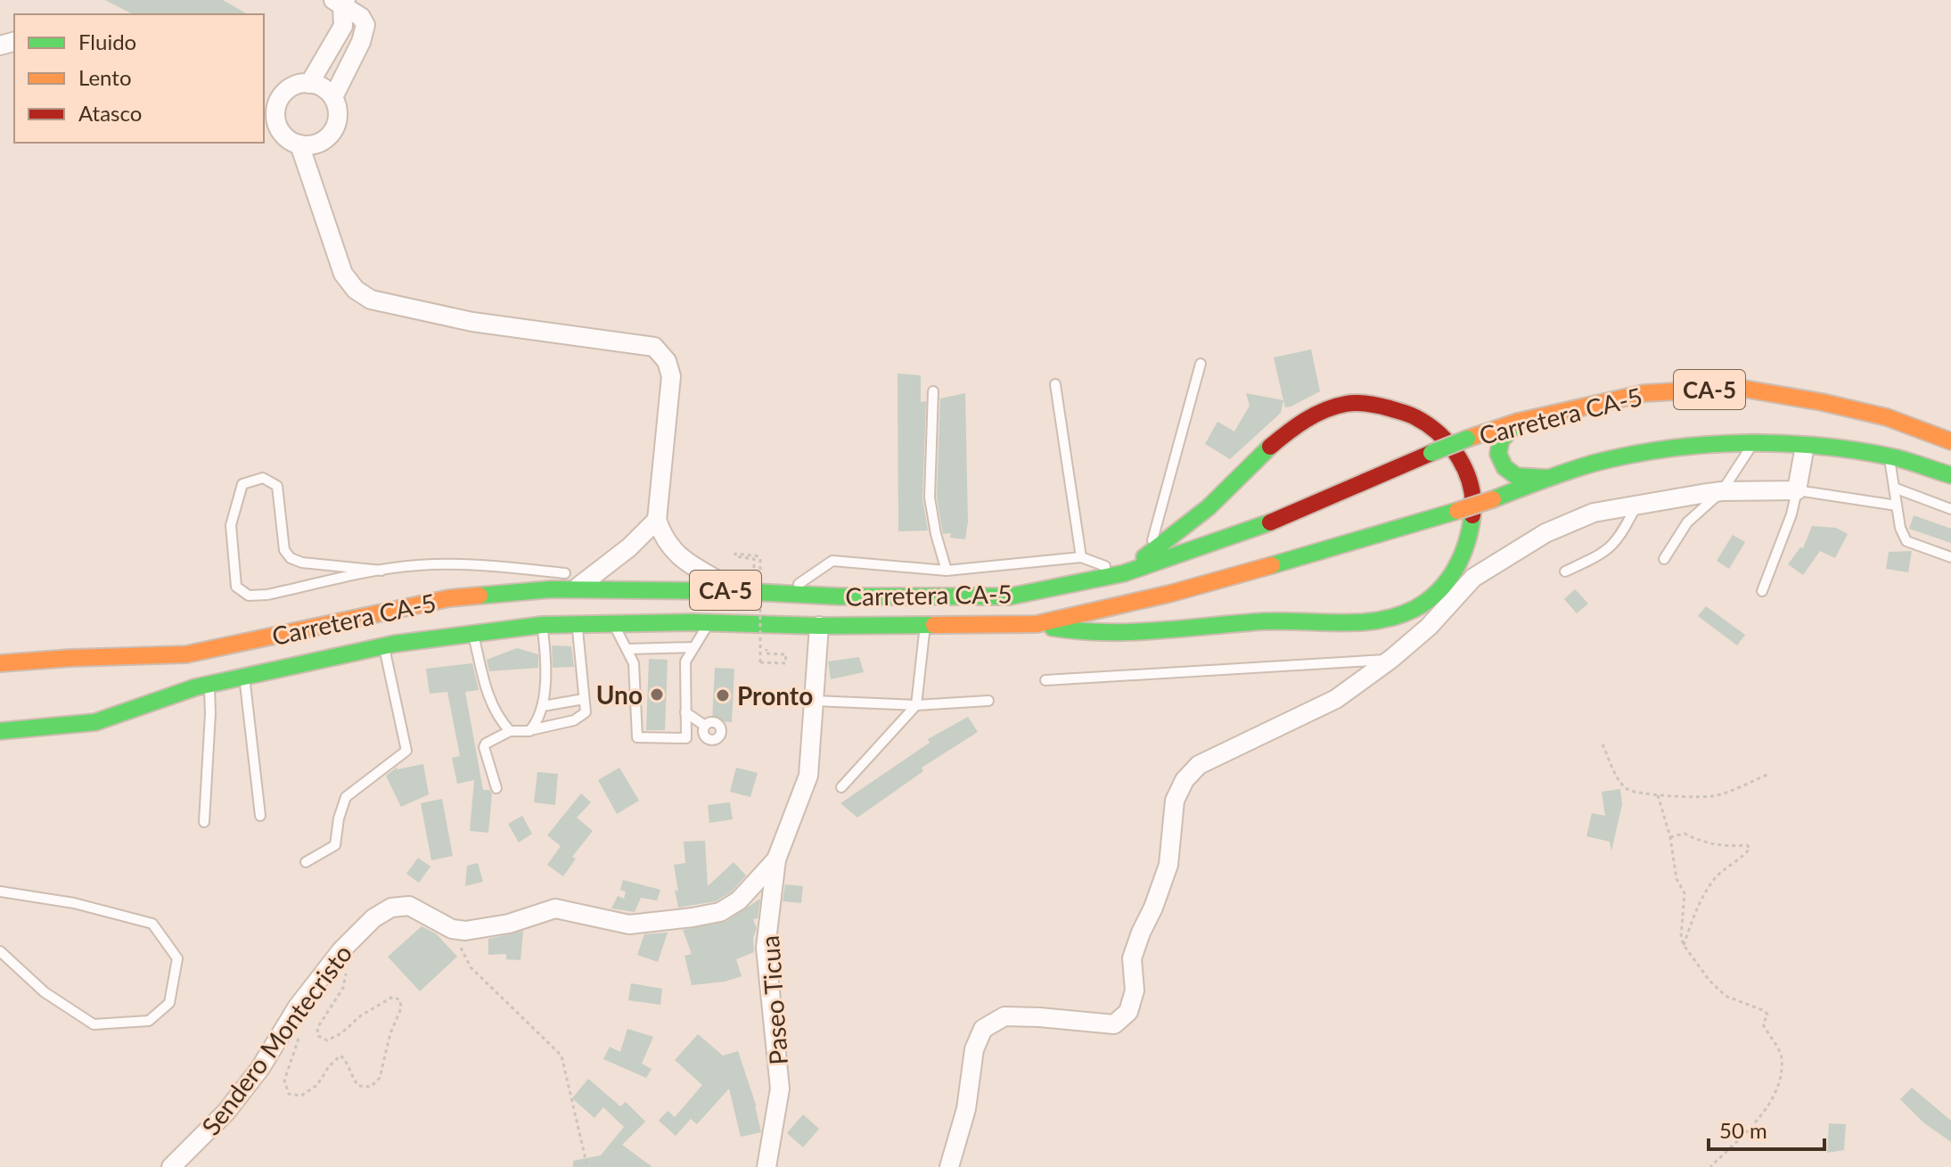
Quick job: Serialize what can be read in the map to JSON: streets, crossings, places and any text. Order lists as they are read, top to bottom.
{
  "streets": {
    "highway": ["CA-5", "Carretera CA-5"],
    "street": ["Paseo Ticua", "Sendero Montecristo"]
  },
  "crossings": [
    ["Carretera CA-5", "Paseo Ticua"],
    ["Paseo Ticua", "Sendero Montecristo"]
  ],
  "places": ["Uno", "Pronto"],
  "legend": ["Fluido", "Lento", "Atasco"],
  "scale_bar": "50 m"
}
